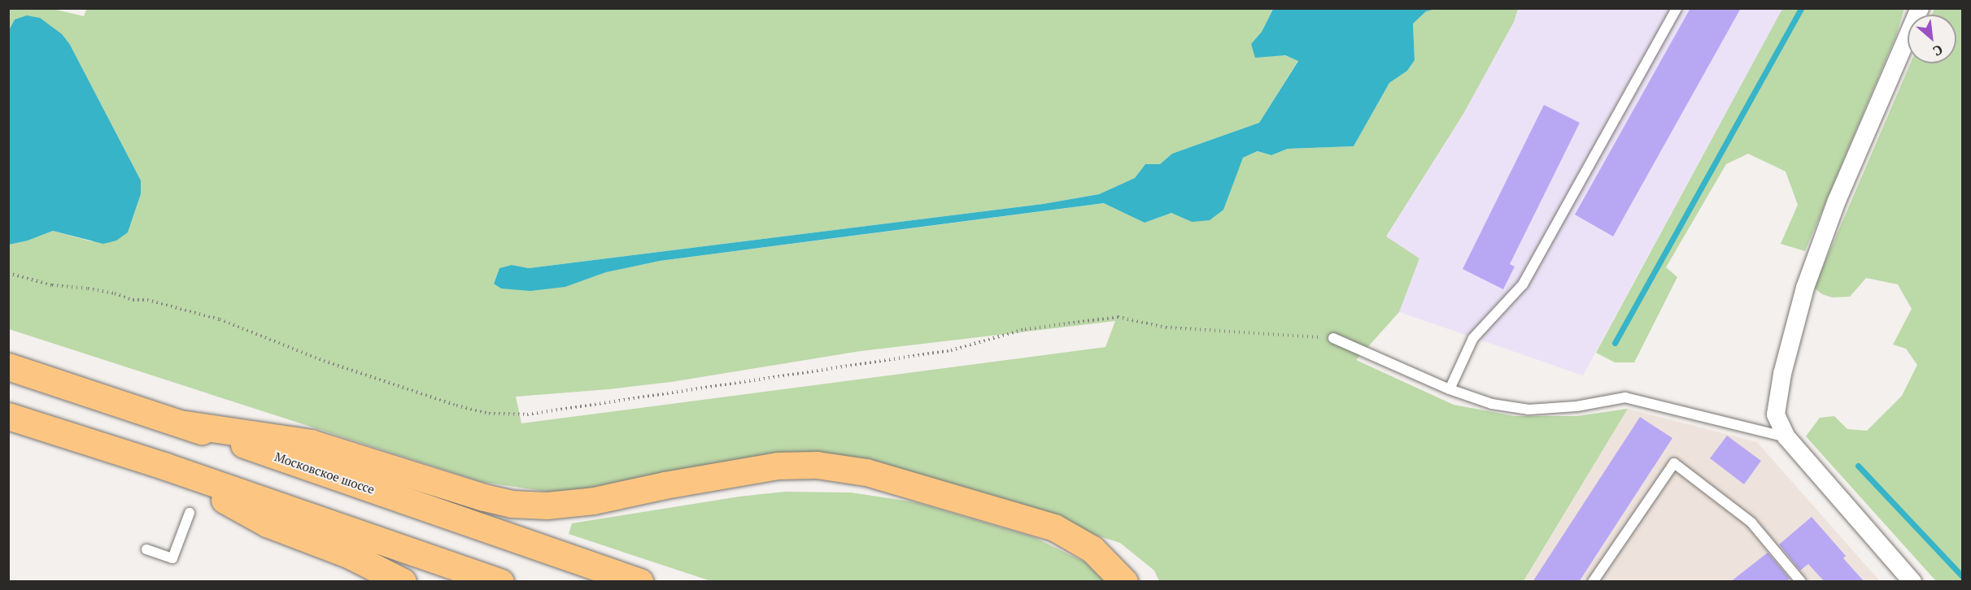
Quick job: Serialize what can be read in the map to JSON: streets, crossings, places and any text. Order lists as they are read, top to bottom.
{
  "streets": {
    "highway": ["Московское шоссе"]
  },
  "north": "bottom right"
}
